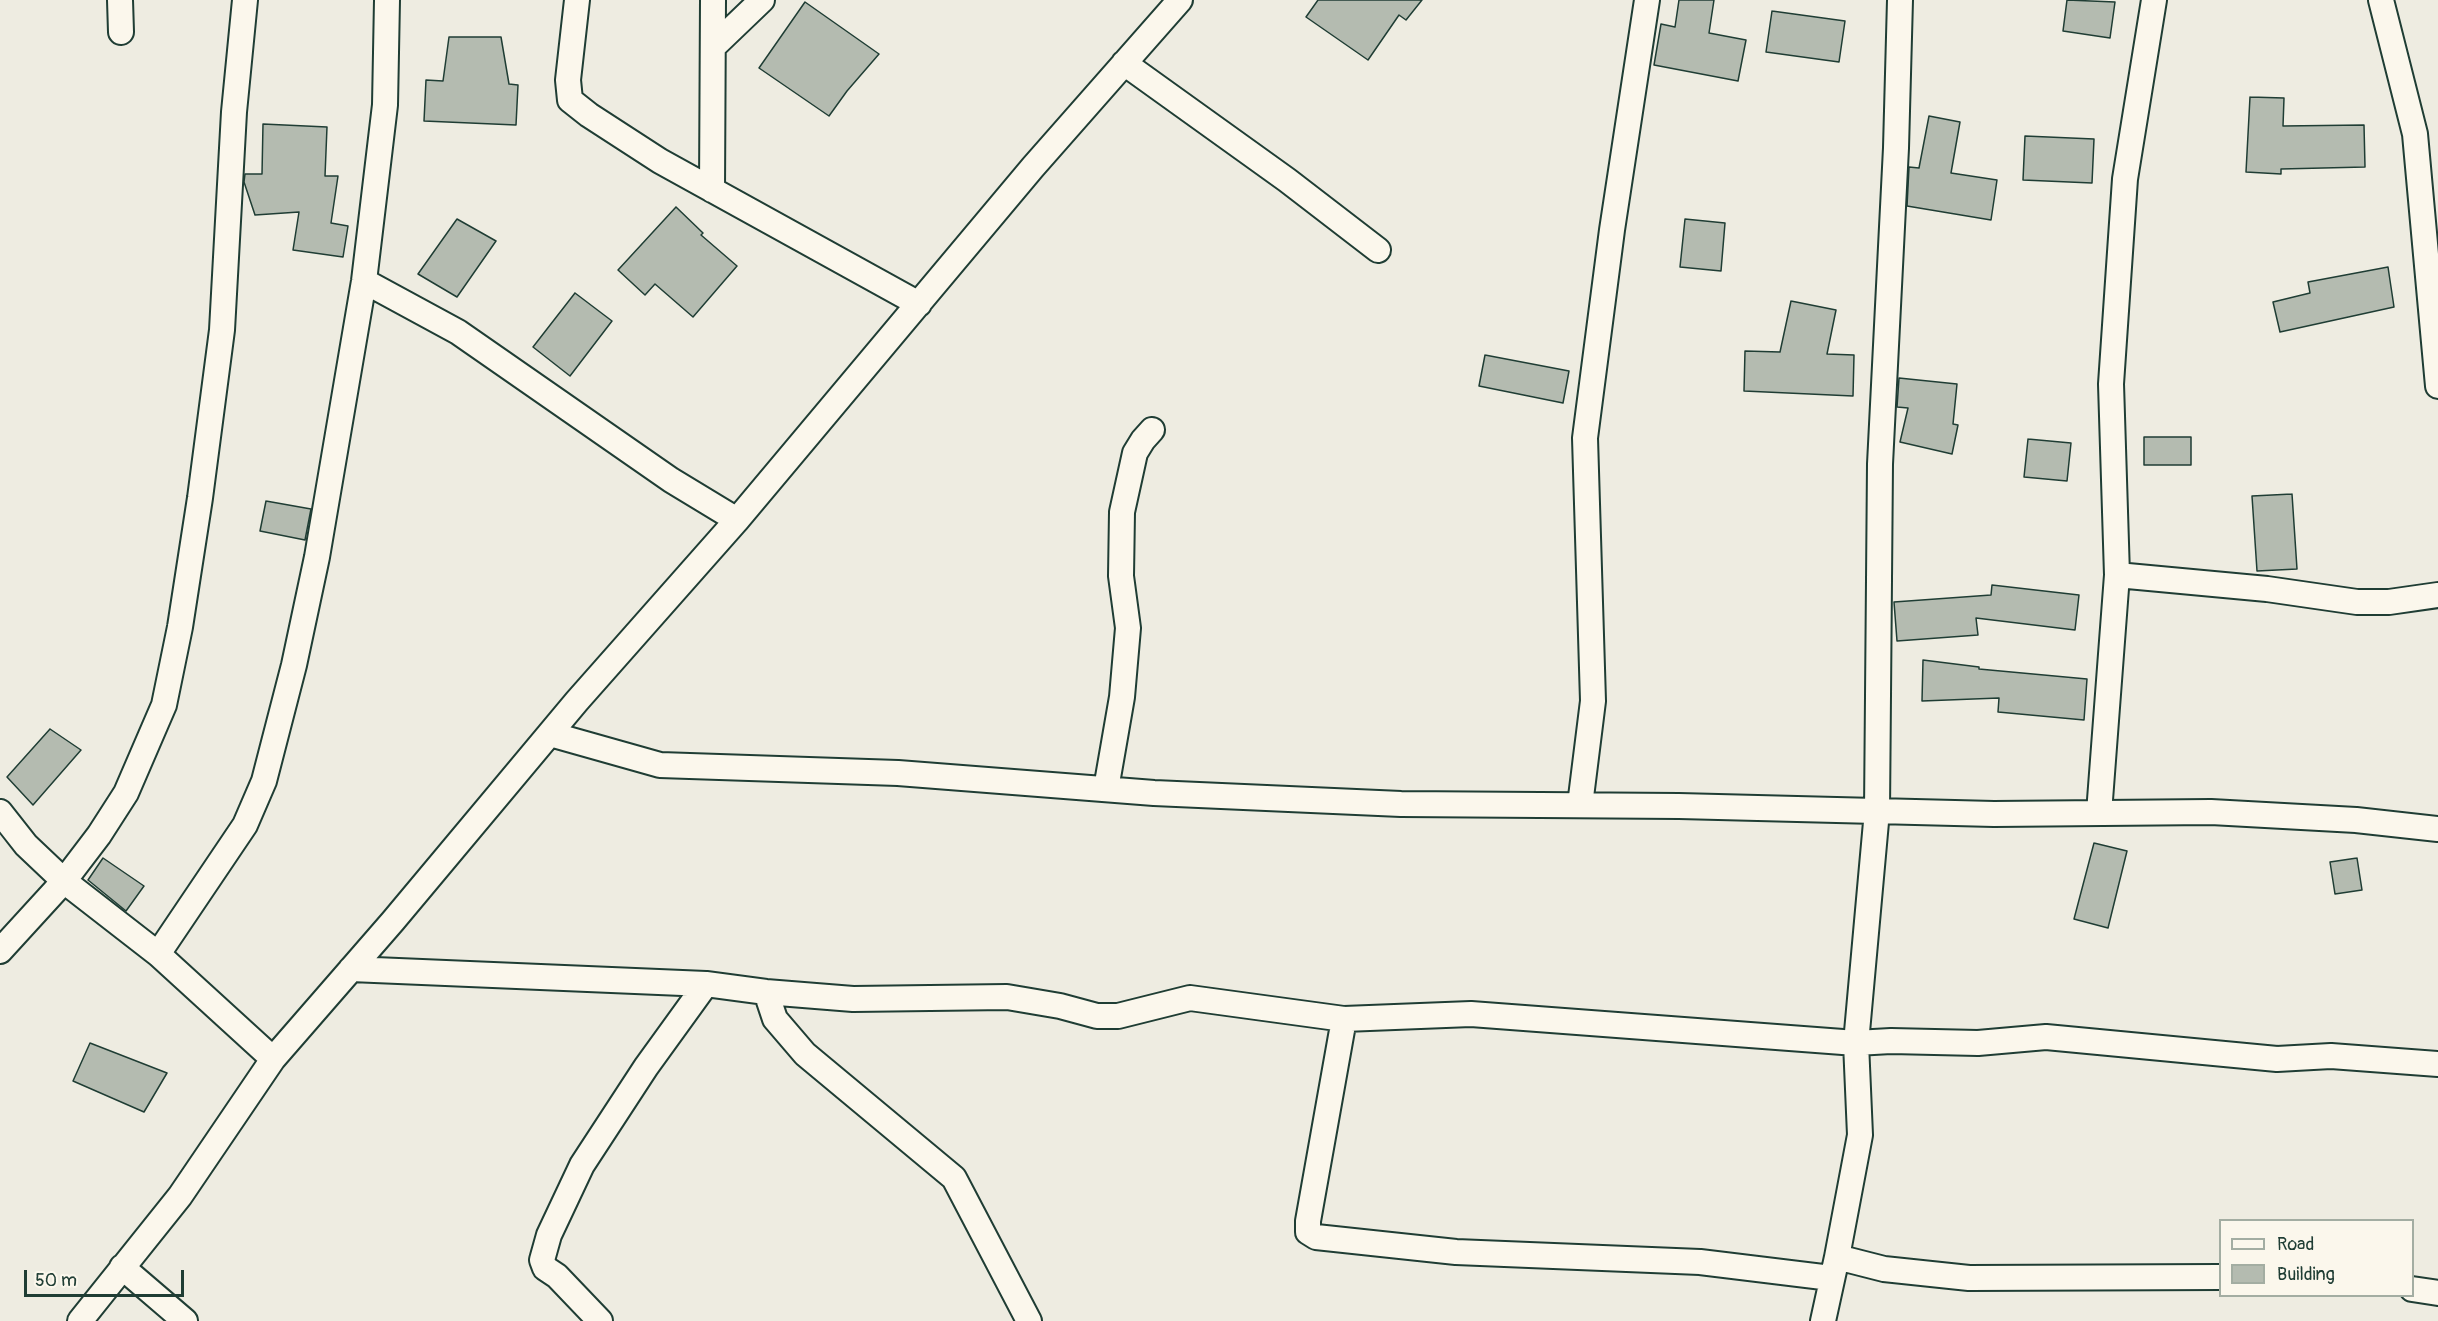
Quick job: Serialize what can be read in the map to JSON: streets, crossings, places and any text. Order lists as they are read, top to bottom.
{
  "legend": ["Road", "Building"],
  "scale_bar": "50 m"
}
